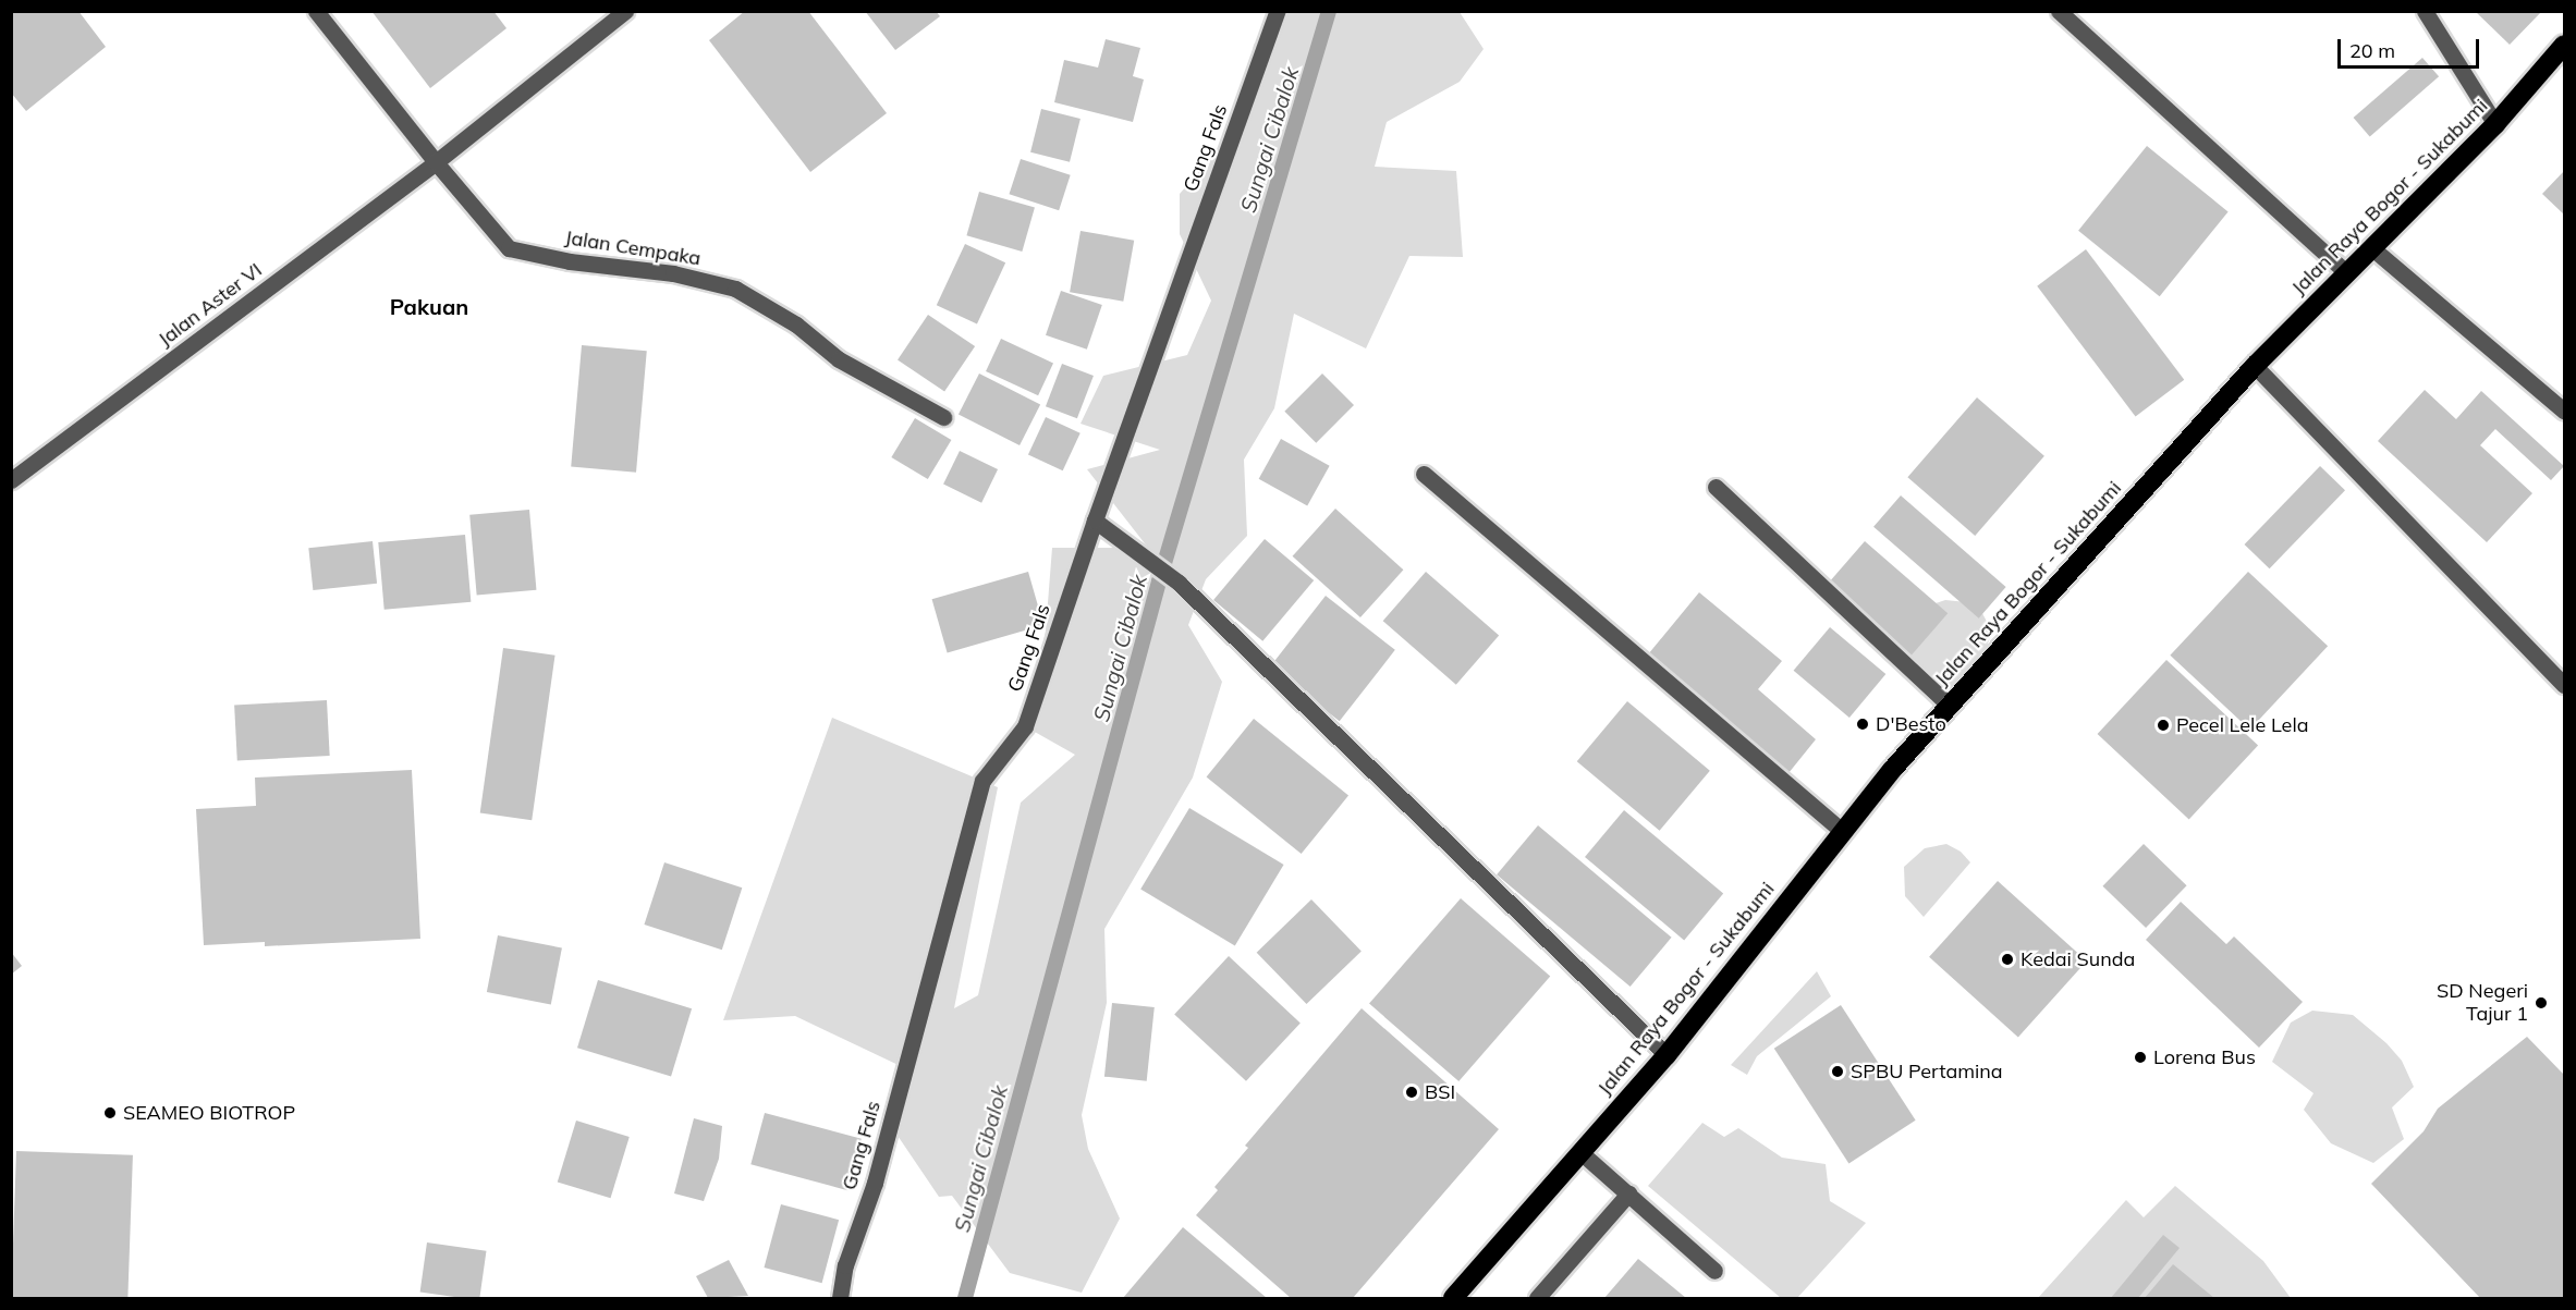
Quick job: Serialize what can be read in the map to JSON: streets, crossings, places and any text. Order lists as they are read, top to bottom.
{
  "streets": {
    "highway": ["Jalan Raya Bogor - Sukabumi"],
    "street": ["Gang Fals", "Jalan Cempaka", "Jalan Aster VI"]
  },
  "crossings": [
    ["Jalan Cempaka", "Jalan Aster VI"]
  ],
  "districts": ["Pakuan"],
  "water": ["Sungai Cibalok"],
  "places": [
    "D'Besto",
    "Pecel Lele Lela",
    "Kedai Sunda",
    "SD Negeri Tajur 1",
    "Lorena Bus",
    "SPBU Pertamina",
    "BSI",
    "SEAMEO BIOTROP"
  ],
  "scale_bar": "20 m"
}
